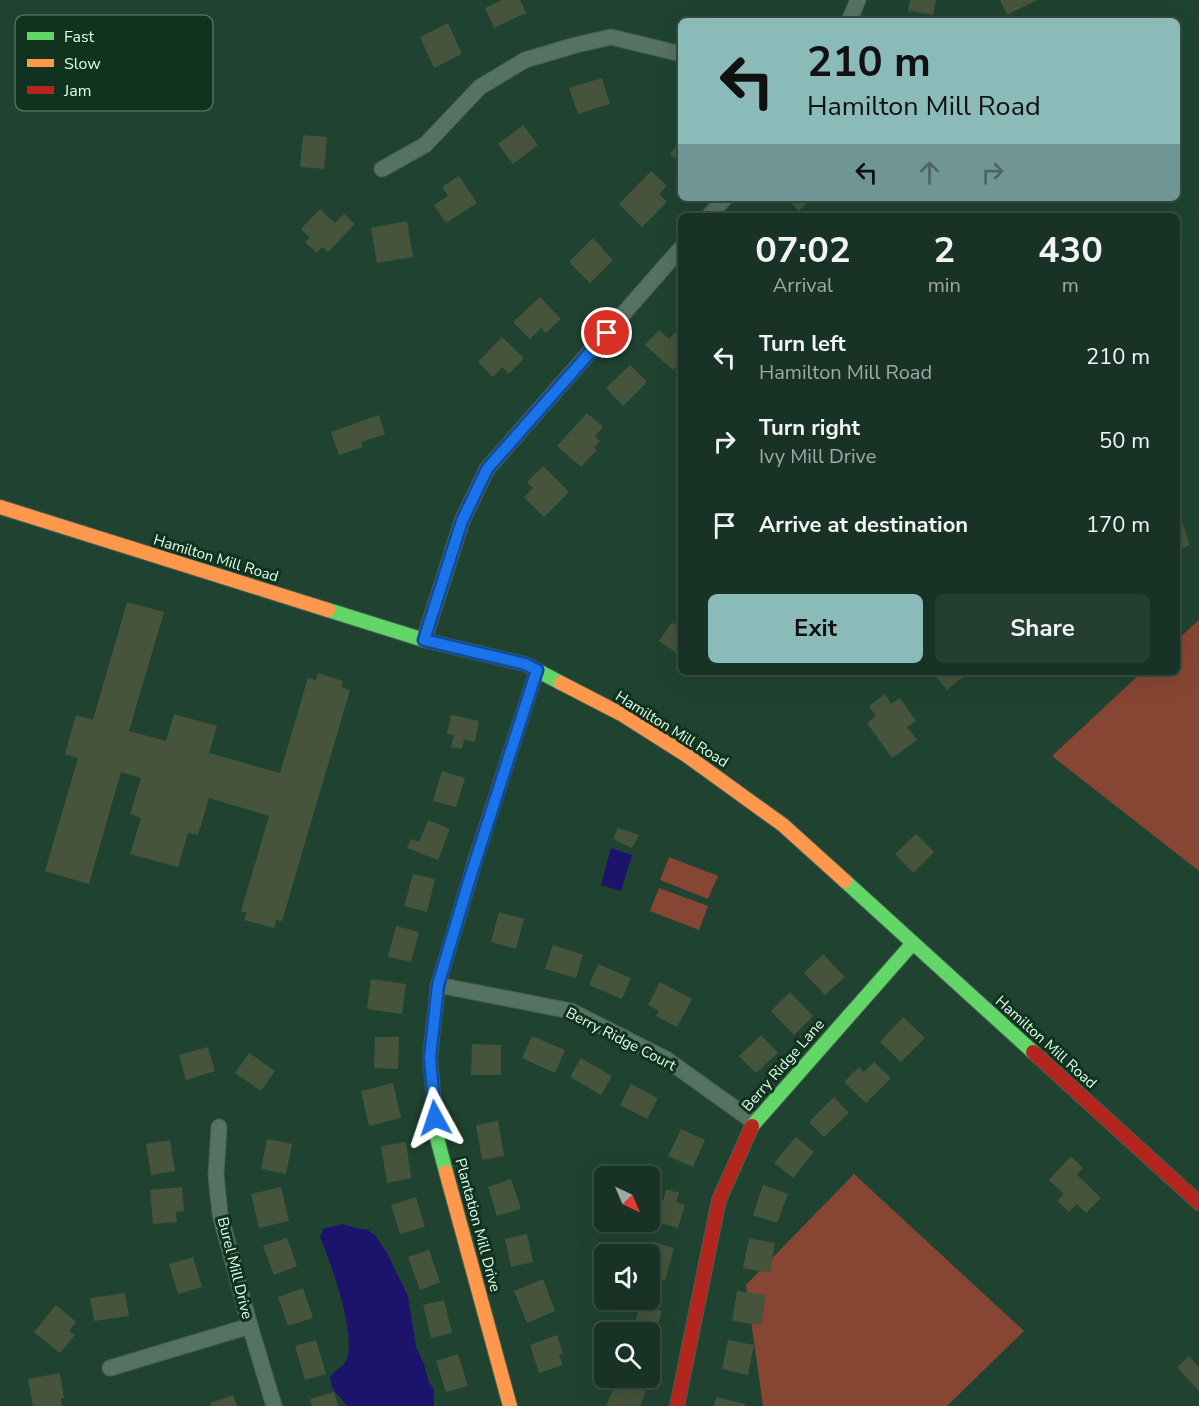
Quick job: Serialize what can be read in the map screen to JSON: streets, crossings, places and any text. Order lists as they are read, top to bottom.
{
  "streets": {
    "main road": ["Hamilton Mill Road", "Berry Ridge Lane", "Plantation Mill Drive"],
    "street": ["Berry Ridge Court", "Burel Mill Drive"]
  },
  "crossings": [
    ["Hamilton Mill Road", "Berry Ridge Lane"],
    ["Hamilton Mill Road", "Plantation Mill Drive"],
    ["Berry Ridge Court", "Berry Ridge Lane"],
    ["Berry Ridge Court", "Plantation Mill Drive"]
  ],
  "legend": ["Fast", "Slow", "Jam"],
  "north": "bottom right",
  "page": {
    "turn": ["210 m", "Hamilton Mill Road"],
    "eta": [
      "07:02",
      "Arrival",
      "2",
      "min",
      "430",
      "m"
    ],
    "list": [
      {
        "name": "Turn left",
        "note": "Hamilton Mill Road",
        "value": "210 m"
      },
      {
        "name": "Turn right",
        "note": "Ivy Mill Drive",
        "value": "50 m"
      },
      {
        "name": "Arrive at destination",
        "value": "170 m"
      }
    ],
    "buttons": ["Exit", "Share"]
  }
}
